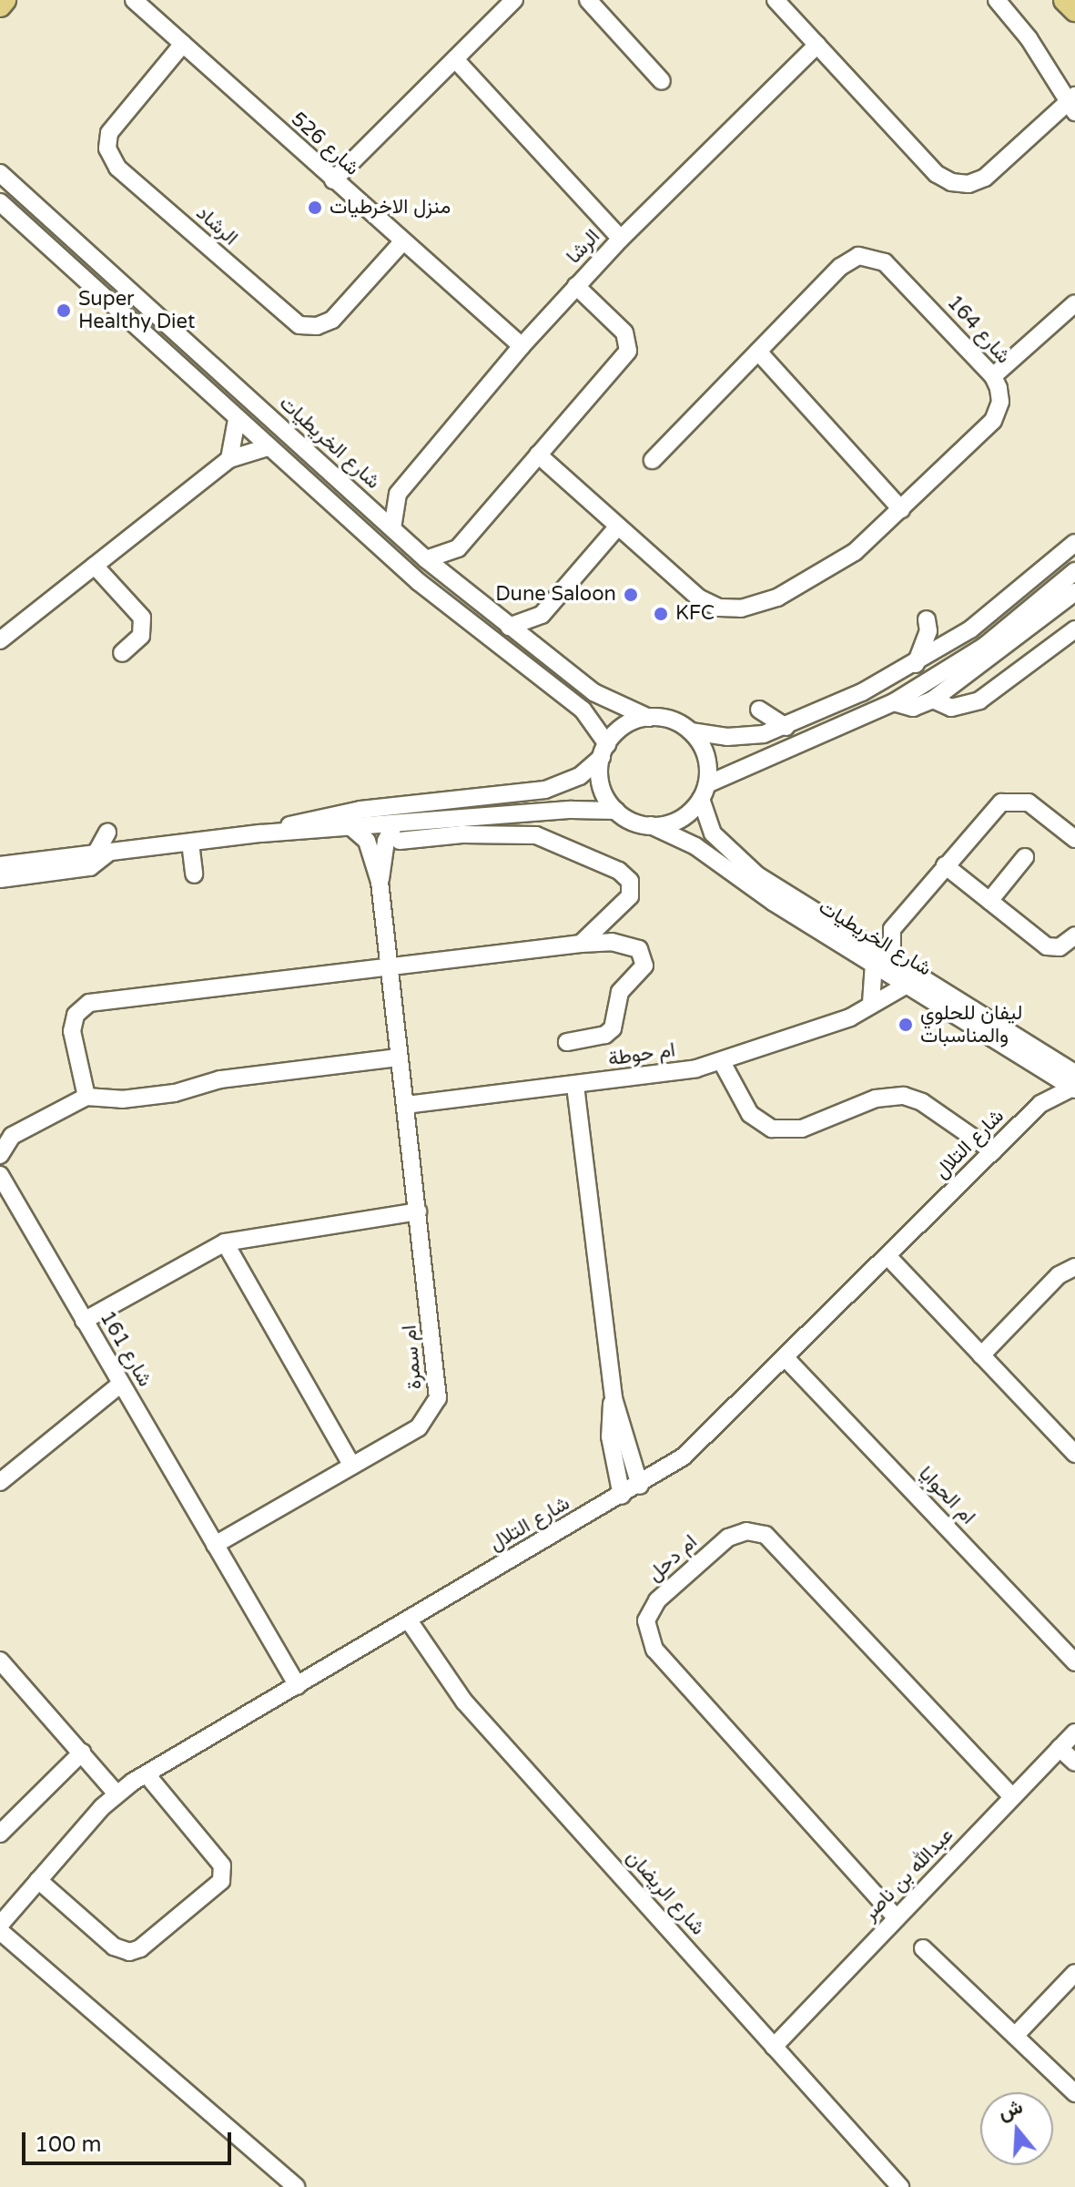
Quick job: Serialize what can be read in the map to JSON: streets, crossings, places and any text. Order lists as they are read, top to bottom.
{
  "streets": {
    "street": [
      "شارع 526",
      "الرشاد",
      "الرشا",
      "شارع 164",
      "شارع الخريطيات",
      "ام حوطة",
      "شارع التلال",
      "شارع 161",
      "ام سمرة",
      "ام الحوايا",
      "ام دحل",
      "عبدالله بن ناصر",
      "شارع الريضان"
    ]
  },
  "crossings": [
    ["شارع 526", "الرشاد"],
    ["شارع 526", "الرشا"],
    ["شارع الخريطيات", "ام حوطة"],
    ["شارع الخريطيات", "شارع التلال"],
    ["ام حوطة", "ام سمرة"],
    ["شارع التلال", "ام الحوايا"],
    ["شارع التلال", "شارع الريضان"],
    ["شارع 161", "ام سمرة"],
    ["ام دحل", "عبدالله بن ناصر"],
    ["عبدالله بن ناصر", "شارع الريضان"]
  ],
  "places": [
    "منزل الاخرطيات",
    "Super Healthy Diet",
    "Dune Saloon",
    "KFC",
    "ليفان للحلوي والمناسبات"
  ],
  "scale_bar": "100 m",
  "north": "top"
}
